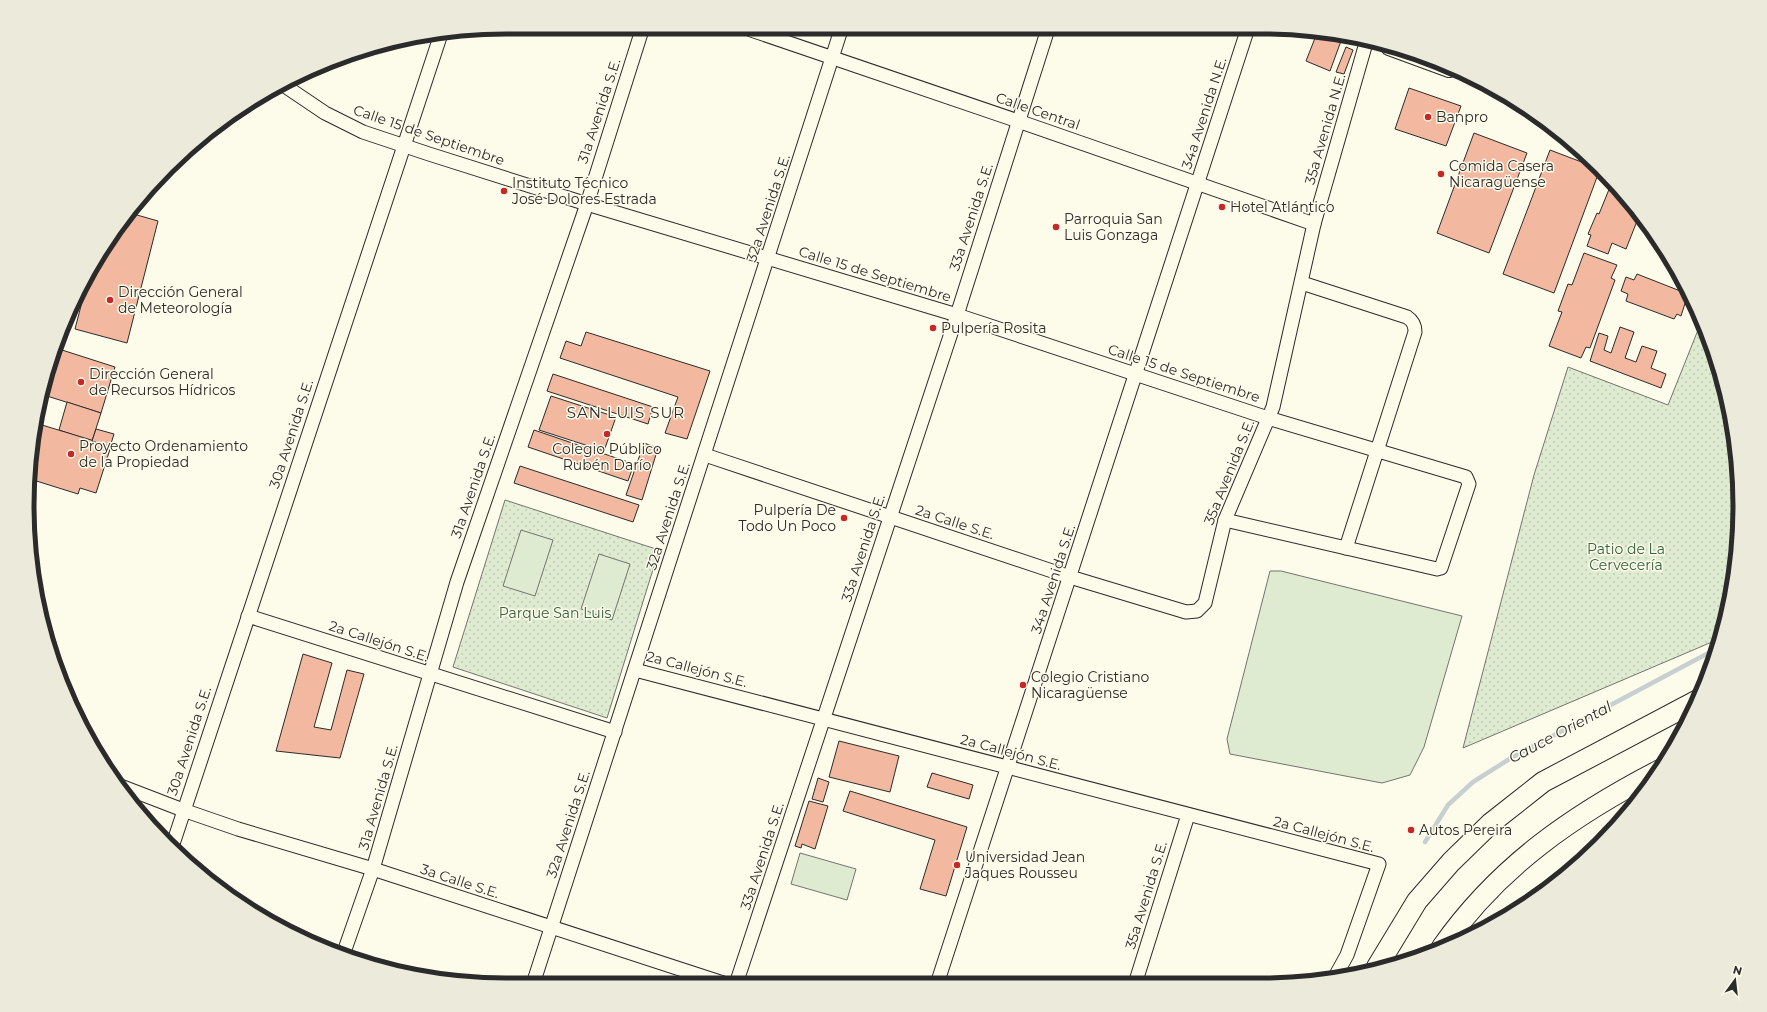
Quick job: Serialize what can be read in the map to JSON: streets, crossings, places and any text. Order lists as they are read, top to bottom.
{
  "streets": {
    "street": [
      "31a Avenida S.E.",
      "Calle Central",
      "34a Avenida N.E.",
      "35a Avenida N.E.",
      "Calle 15 de Septiembre",
      "32a Avenida S.E.",
      "33a Avenida S.E.",
      "30a Avenida S.E.",
      "35a Avenida S.E.",
      "2a Calle S.E.",
      "34a Avenida S.E.",
      "2a Callejón S.E.",
      "3a Calle S.E."
    ]
  },
  "crossings": [
    ["31a Avenida S.E.", "Calle 15 de Septiembre"],
    ["31a Avenida S.E.", "2a Callejón S.E."],
    ["31a Avenida S.E.", "3a Calle S.E."],
    ["Calle Central", "34a Avenida N.E."],
    ["Calle Central", "35a Avenida N.E."],
    ["Calle Central", "32a Avenida S.E."],
    ["Calle Central", "33a Avenida S.E."],
    ["Calle Central", "35a Avenida S.E."],
    ["Calle Central", "34a Avenida S.E."],
    ["34a Avenida N.E.", "34a Avenida S.E."],
    ["35a Avenida N.E.", "35a Avenida S.E."],
    ["Calle 15 de Septiembre", "32a Avenida S.E."],
    ["Calle 15 de Septiembre", "33a Avenida S.E."],
    ["Calle 15 de Septiembre", "30a Avenida S.E."],
    ["Calle 15 de Septiembre", "35a Avenida S.E."],
    ["Calle 15 de Septiembre", "34a Avenida S.E."],
    ["32a Avenida S.E.", "2a Calle S.E."],
    ["32a Avenida S.E.", "2a Callejón S.E."],
    ["32a Avenida S.E.", "3a Calle S.E."],
    ["33a Avenida S.E.", "2a Calle S.E."],
    ["33a Avenida S.E.", "2a Callejón S.E."],
    ["30a Avenida S.E.", "2a Callejón S.E."],
    ["30a Avenida S.E.", "3a Calle S.E."],
    ["35a Avenida S.E.", "2a Calle S.E."],
    ["35a Avenida S.E.", "2a Callejón S.E."],
    ["2a Calle S.E.", "34a Avenida S.E."],
    ["34a Avenida S.E.", "2a Callejón S.E."]
  ],
  "districts": ["SAN LUIS SUR"],
  "water": ["Cauce Oriental"],
  "parks": ["Patio de La Cervecería", "Parque San Luis"],
  "places": [
    "Banpro",
    "Comida Casera Nicaragüense",
    "Instituto Técnico José Dolores Estrada",
    "Hotel Atlántico",
    "Parroquia San Luis Gonzaga",
    "Dirección General de Meteorología",
    "Pulpería Rosita",
    "Dirección General de Recursos Hídricos",
    "Colegio Público Rubén Darío",
    "Proyecto Ordenamiento de la Propiedad",
    "Pulpería De Todo Un Poco",
    "Colegio Cristiano Nicaragüense",
    "Autos Pereira",
    "Universidad Jean Jaques Rousseu"
  ],
  "north": "top"
}
